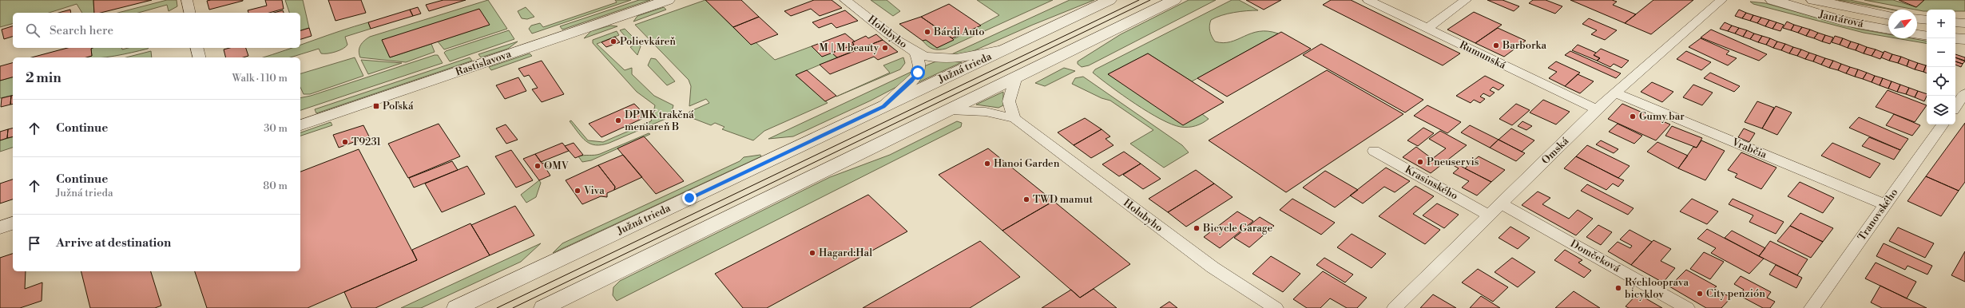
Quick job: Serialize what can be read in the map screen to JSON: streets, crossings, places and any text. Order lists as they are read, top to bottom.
{
  "streets": {
    "street": [
      "Jantárová",
      "Holubyho",
      "Rumunská",
      "Rastislavova",
      "Južná trieda",
      "Vrabčia",
      "Omská",
      "Krasinského",
      "Tranovského",
      "Domčeková"
    ]
  },
  "crossings": [
    ["Rumunská", "Omská"],
    ["Vrabčia", "Omská"],
    ["Vrabčia", "Tranovského"],
    ["Omská", "Krasinského"],
    ["Omská", "Domčeková"]
  ],
  "places": {
    "other": [
      "Bárdi Auto",
      "Polievkáreň",
      "Barborka",
      "M | M beauty",
      "Gumy bar",
      "DPMK trakčná meniareň B",
      "T9231",
      "Pneuservis",
      "Hanoi Garden",
      "OMV",
      "Viva",
      "TWD mamut",
      "Bicycle Garage",
      "Hagard:Hal",
      "Rýchlooprava bicyklov",
      "City penzión"
    ],
    "transit": ["Poľská"]
  },
  "north": "top right",
  "page": {
    "map_buttons": ["+", "−"],
    "search": "Search here",
    "heading": ["2 min", "Walk · 110 m"],
    "list": [
      ["Continue", "30 m"],
      ["Continue", "Južná trieda", "80 m"],
      "Arrive at destination"
    ]
  }
}
